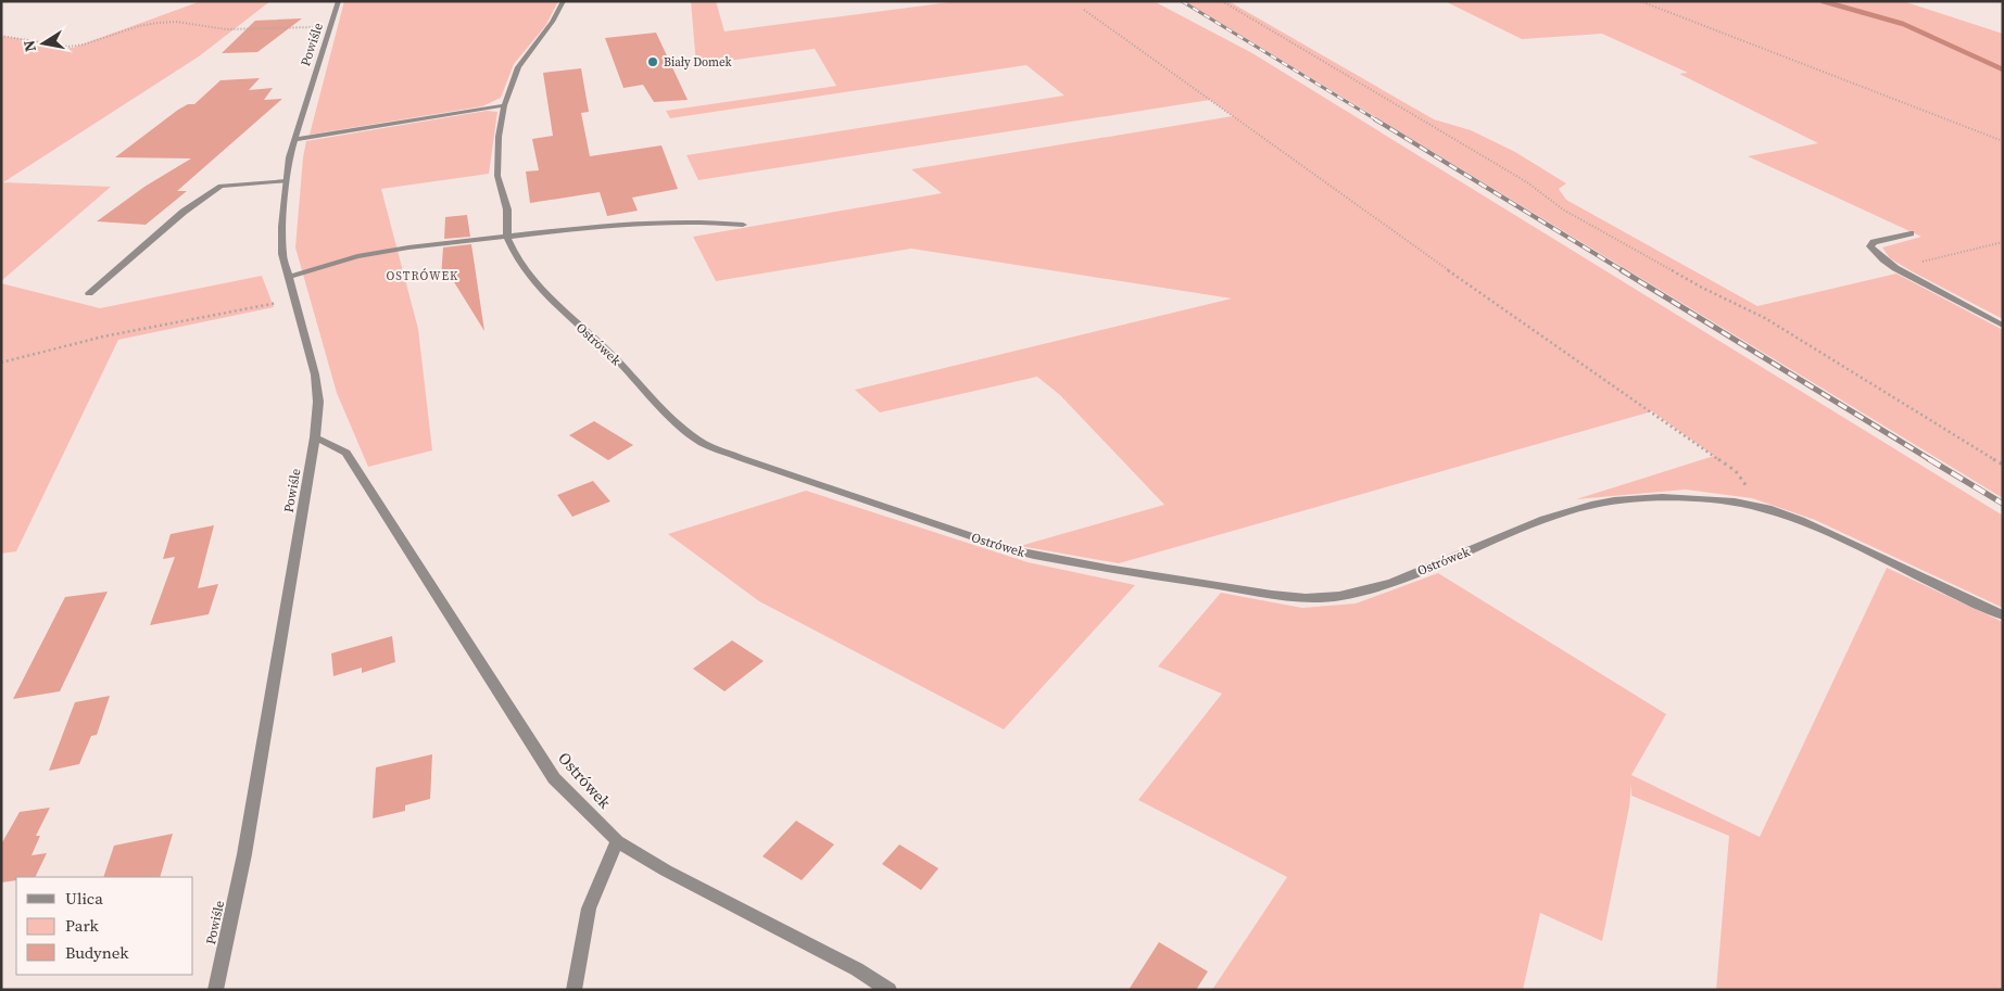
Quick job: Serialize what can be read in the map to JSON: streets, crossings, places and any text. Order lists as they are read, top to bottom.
{
  "streets": {
    "street": ["Powiśle", "Ostrówek"]
  },
  "crossings": [
    ["Powiśle", "Ostrówek"]
  ],
  "districts": ["OSTRÓWEK"],
  "places": ["Biały Domek"],
  "legend": ["Ulica", "Park", "Budynek"],
  "north": "left"
}
